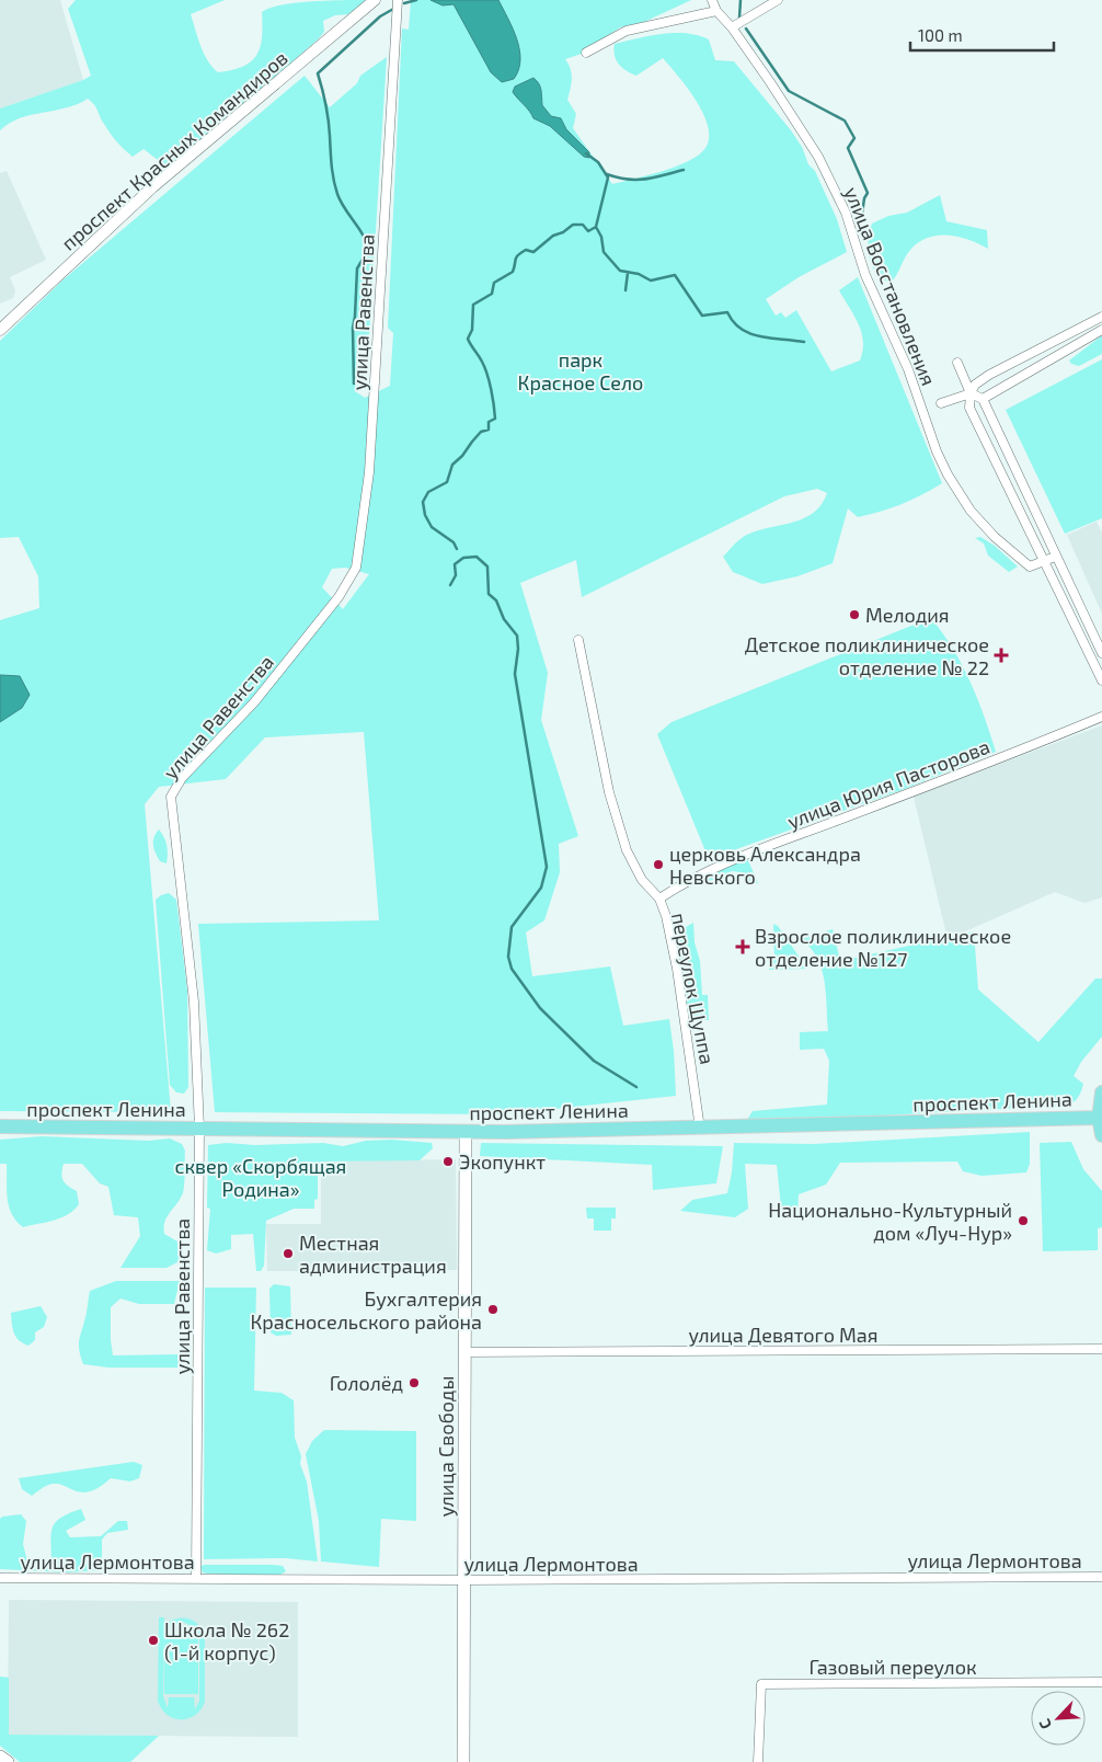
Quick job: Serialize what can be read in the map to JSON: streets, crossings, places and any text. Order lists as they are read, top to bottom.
{
  "streets": {
    "main road": ["проспект Ленина", "улица Свободы"],
    "street": [
      "проспект Красных Командиров",
      "улица Восстановления",
      "улица Равенства",
      "улица Юрия Пасторова",
      "переулок Щуппа",
      "улица Девятого Мая",
      "улица Лермонтова",
      "Газовый переулок"
    ]
  },
  "crossings": [
    ["улица Равенства", "проспект Ленина"],
    ["улица Равенства", "улица Лермонтова"],
    ["улица Юрия Пасторова", "переулок Щуппа"],
    ["переулок Щуппа", "проспект Ленина"],
    ["проспект Ленина", "улица Свободы"],
    ["улица Девятого Мая", "улица Свободы"],
    ["улица Свободы", "улица Лермонтова"]
  ],
  "parks": ["парк Красное Село", "сквер «Скорбящая Родина»"],
  "places": {
    "other": [
      "Мелодия",
      "церковь Александра Невского",
      "Экопункт",
      "Национально-Культурный дом «Луч-Нур»",
      "Местная администрация",
      "Бухгалтерия Красносельского района",
      "Гололёд",
      "Школа № 262 (1-й корпус)"
    ],
    "health": ["Детское поликлиническое отделение № 22", "Взрослое поликлиническое отделение №127"]
  },
  "scale_bar": "100 m",
  "north": "bottom left"
}
